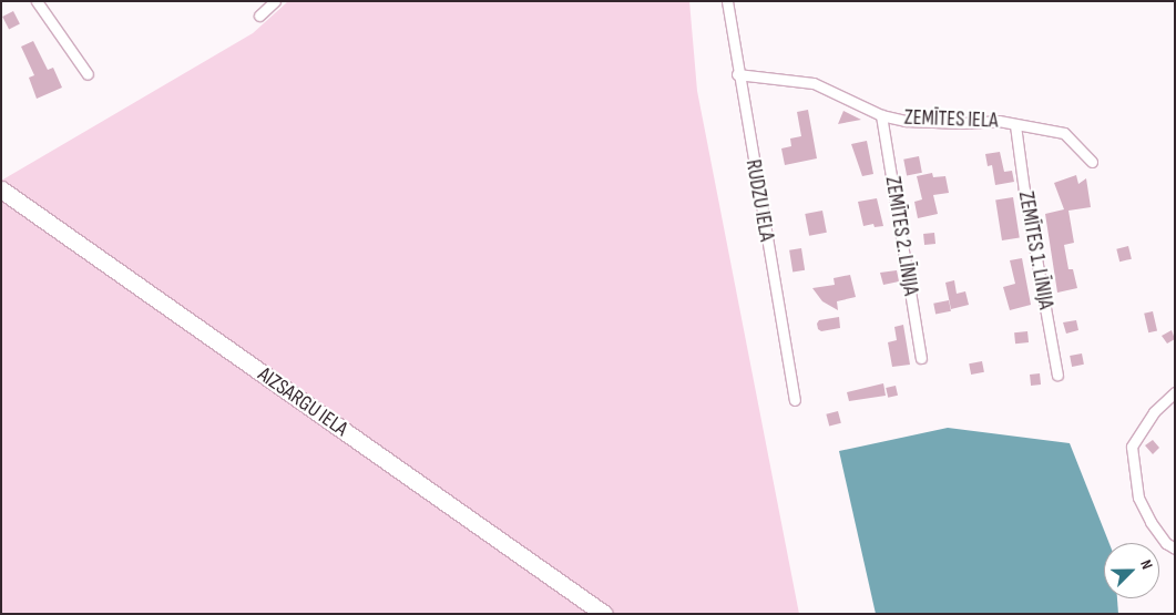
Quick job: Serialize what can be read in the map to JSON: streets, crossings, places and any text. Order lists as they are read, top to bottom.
{
  "streets": {
    "highway": ["AIZSARGU IELA"],
    "street": [
      "ZEMĪTES IELA",
      "RUDZU IELA",
      "ZEMĪTES 2. LĪNIJA",
      "ZEMĪTES 1. LĪNIJA"
    ]
  },
  "crossings": [
    ["ZEMĪTES IELA", "RUDZU IELA"],
    ["ZEMĪTES IELA", "ZEMĪTES 2. LĪNIJA"],
    ["ZEMĪTES IELA", "ZEMĪTES 1. LĪNIJA"]
  ],
  "north": "top right"
}
